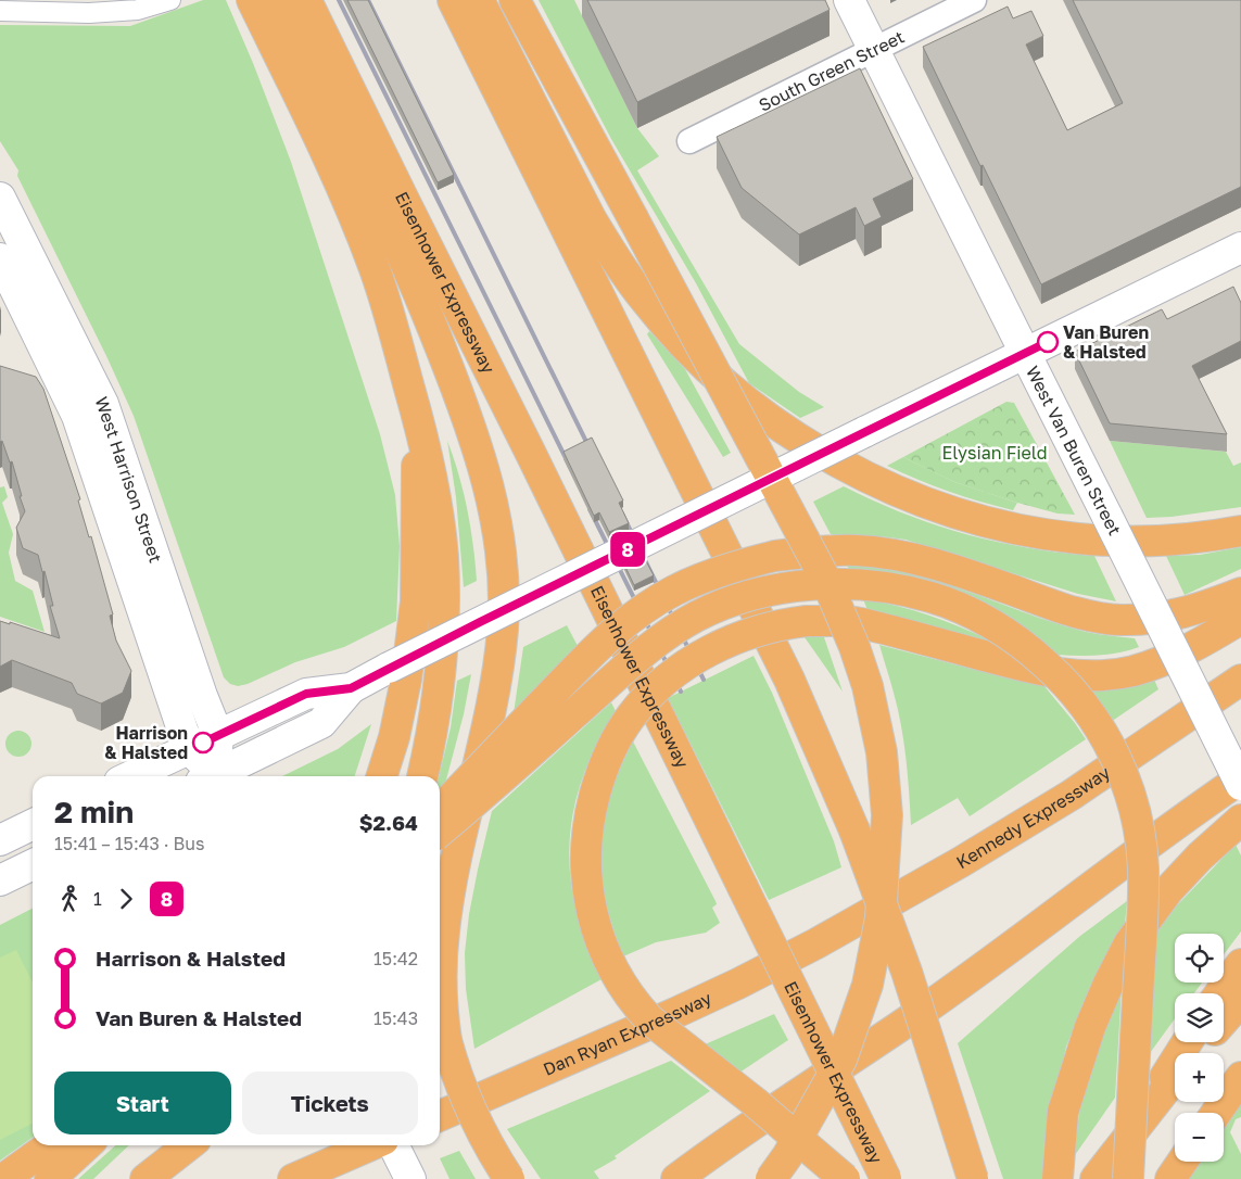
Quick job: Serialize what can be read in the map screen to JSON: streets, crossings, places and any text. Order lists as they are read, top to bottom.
{
  "streets": {
    "highway": ["Eisenhower Expressway", "Kennedy Expressway", "Dan Ryan Expressway"],
    "main road": ["West Van Buren Street", "West Harrison Street"],
    "street": ["South Green Street"]
  },
  "crossings": [
    ["South Green Street", "West Van Buren Street"],
    ["Kennedy Expressway", "Dan Ryan Expressway"]
  ],
  "parks": ["Elysian Field"],
  "places": ["Van Buren & Halsted", "Harrison & Halsted"],
  "lines": ["bus line 8"],
  "page": {
    "on_map": "8",
    "heading": ["2 min", "15:41 – 15:43 · Bus", "$2.64"],
    "legs": ["1", "8"],
    "list": [
      {
        "name": "Harrison & Halsted",
        "value": "15:42"
      },
      {
        "name": "Van Buren & Halsted",
        "value": "15:43"
      }
    ],
    "map_buttons": ["+", "−"],
    "buttons": ["Start", "Tickets"]
  }
}
